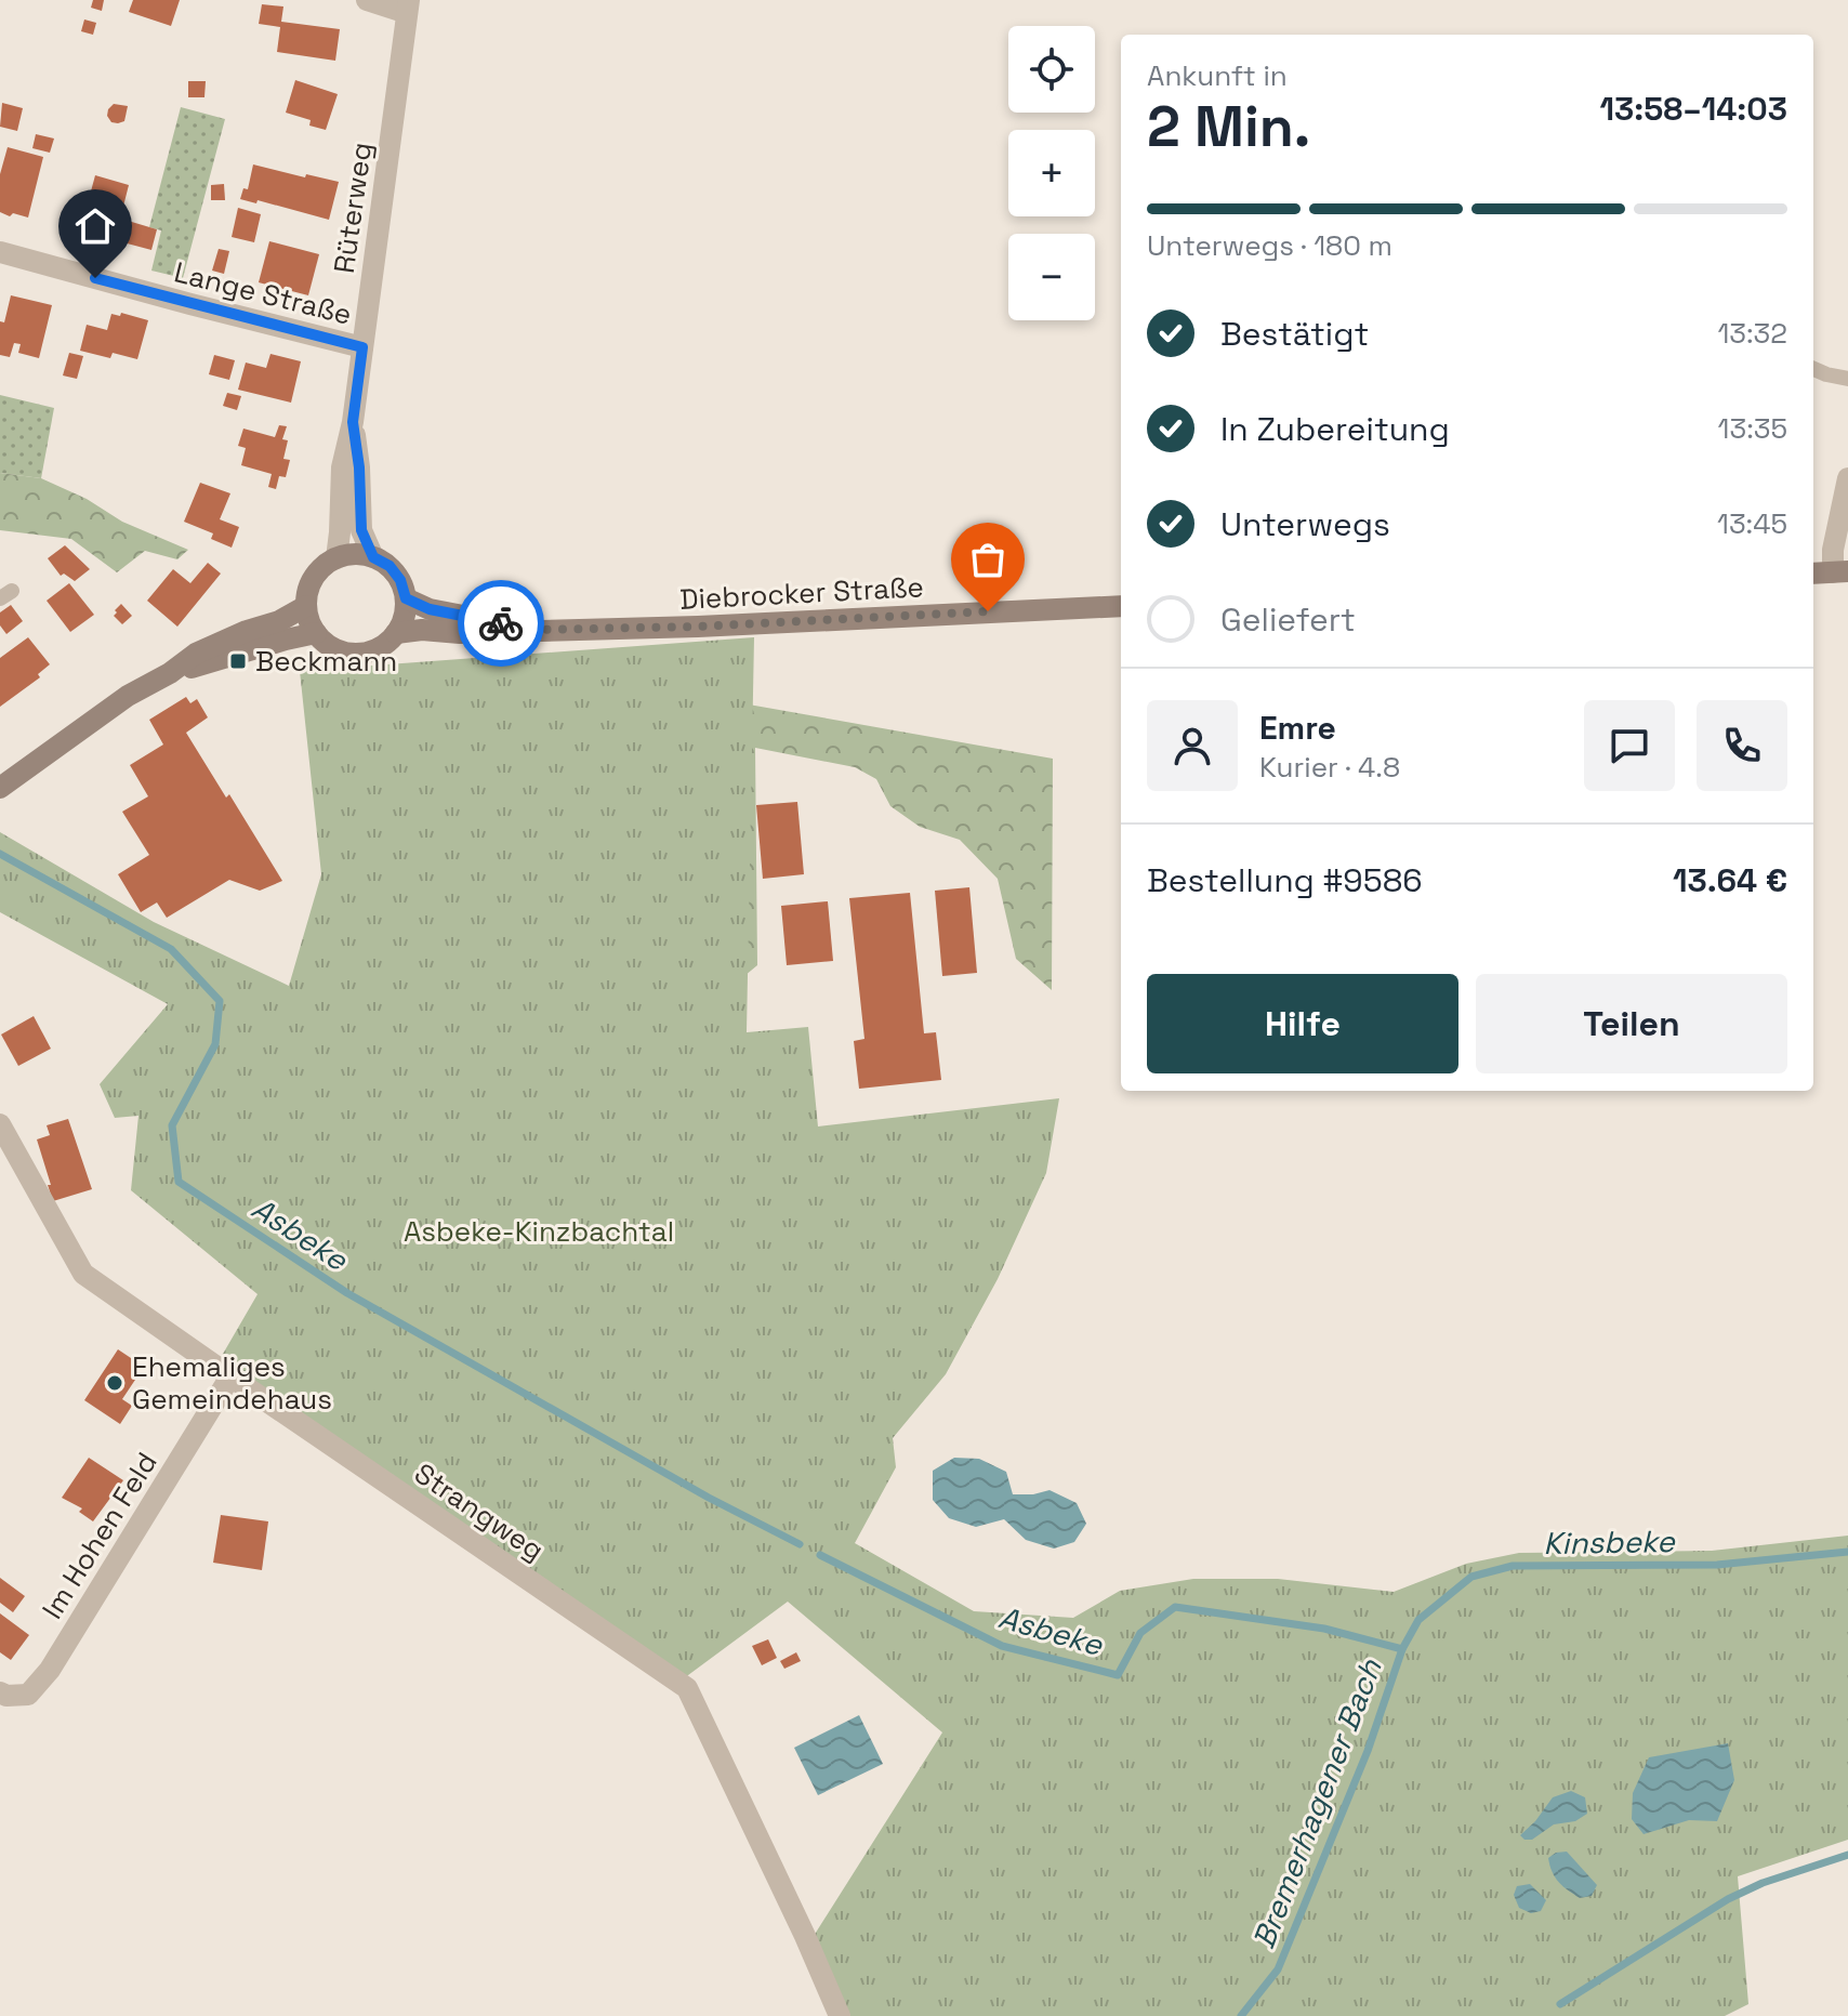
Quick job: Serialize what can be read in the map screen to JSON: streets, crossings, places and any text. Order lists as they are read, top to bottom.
{
  "streets": {
    "main road": ["Diebrocker Straße"],
    "street": [
      "Rüterweg",
      "Lange Straße",
      "Strangweg",
      "Im Hohen Feld"
    ]
  },
  "crossings": [
    ["Rüterweg", "Lange Straße"],
    ["Rüterweg", "Diebrocker Straße"],
    ["Strangweg", "Im Hohen Feld"]
  ],
  "water": ["Asbeke", "Kinsbeke", "Bremerhagener Bach"],
  "parks": ["Asbeke-Kinzbachtal"],
  "places": {
    "transit": ["Beckmann"],
    "other": ["Ehemaliges Gemeindehaus"]
  },
  "page": {
    "map_buttons": ["+", "−"],
    "heading": ["2 Min.", "Ankunft in", "13:58–14:03"],
    "panel": [
      "Emre",
      "Kurier · 4.8",
      "Bestellung #9586",
      "13.64 €"
    ],
    "bar": "Unterwegs · 180 m",
    "list": [
      ["Bestätigt", "13:32"],
      ["In Zubereitung", "13:35"],
      ["Unterwegs", "13:45"],
      "Geliefert"
    ],
    "buttons": ["Hilfe", "Teilen"]
  }
}
